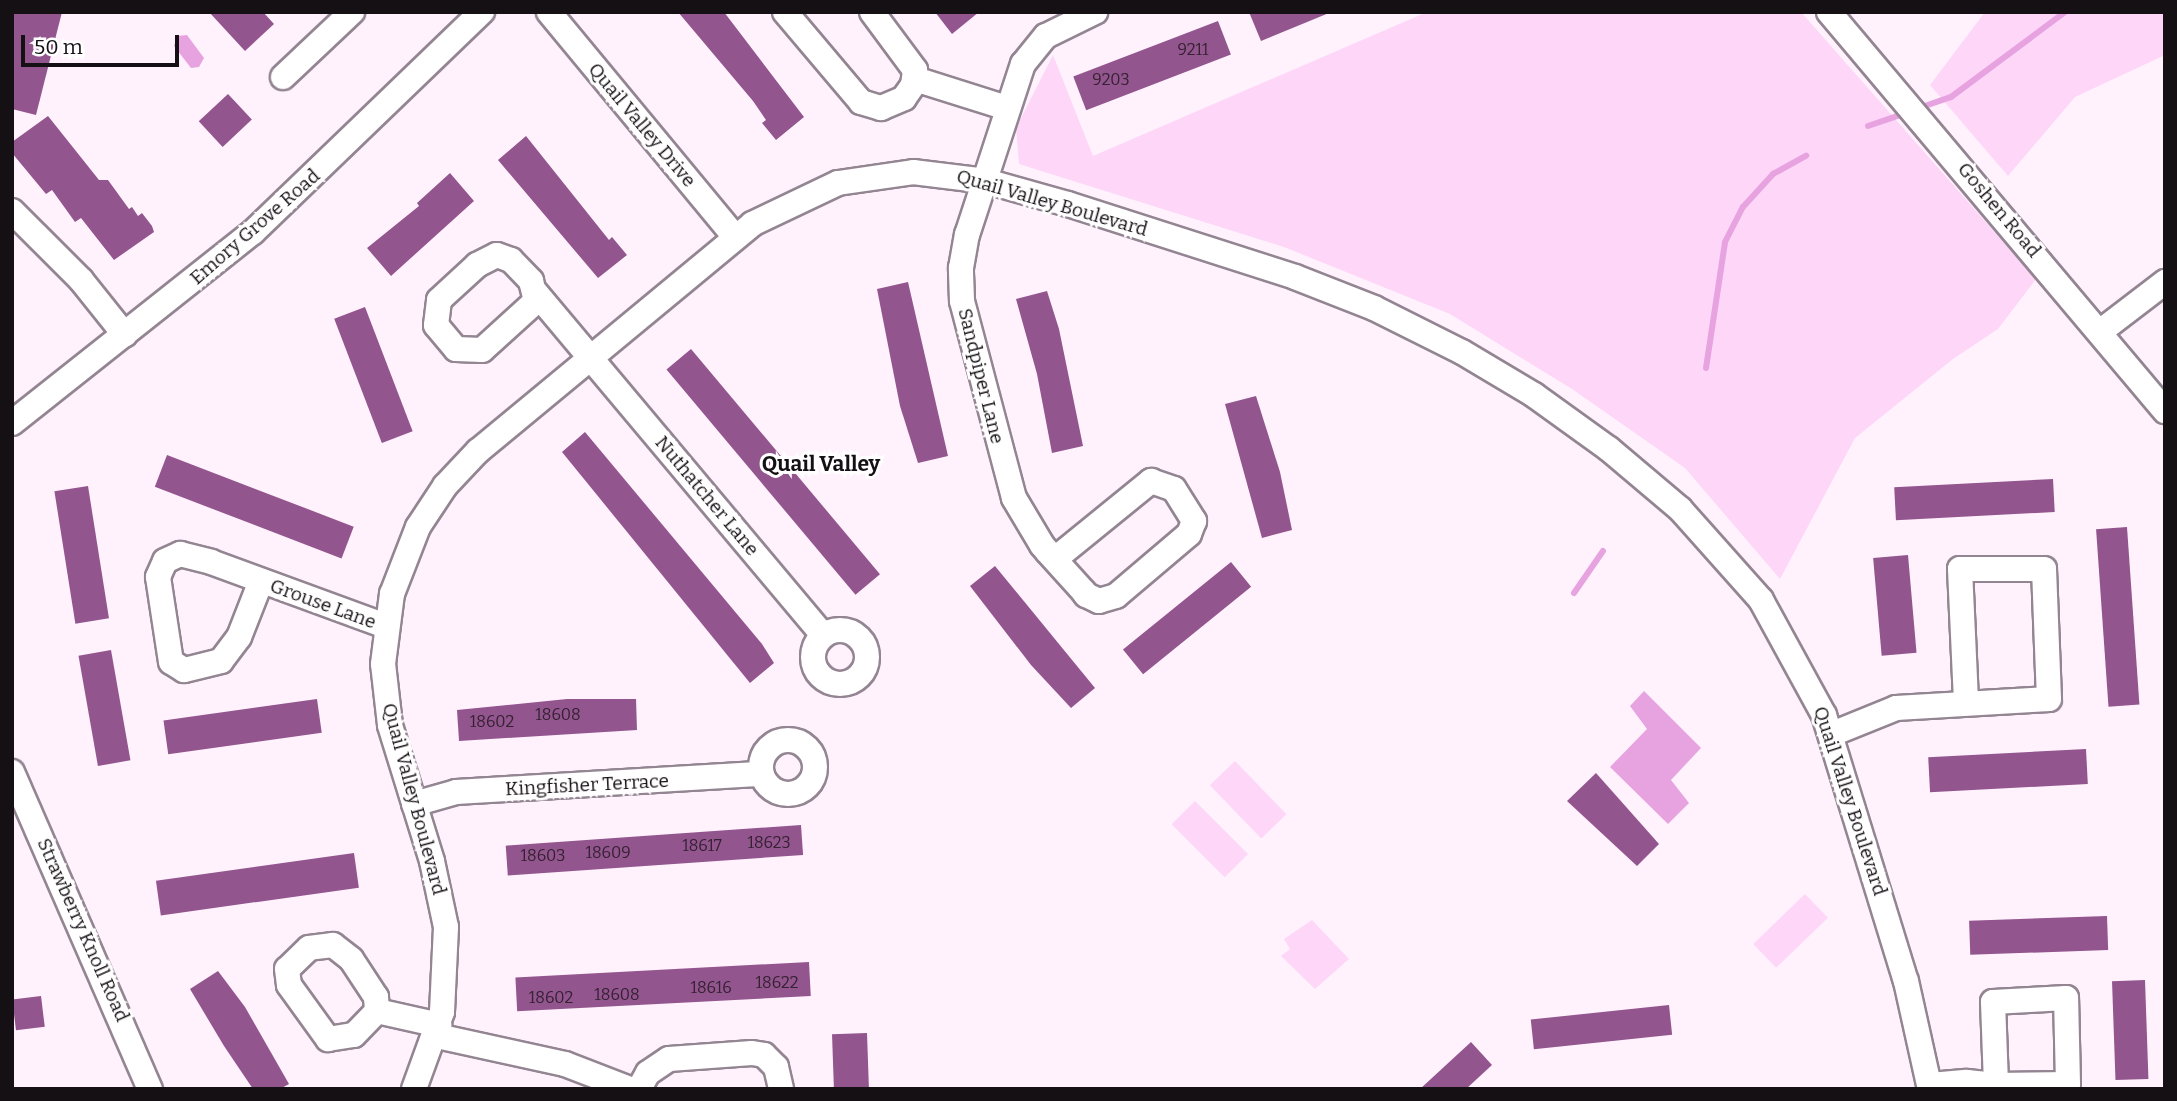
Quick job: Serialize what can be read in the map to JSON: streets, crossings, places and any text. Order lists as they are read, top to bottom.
{
  "streets": {
    "street": [
      "Quail Valley Drive",
      "Quail Valley Boulevard",
      "Goshen Road",
      "Emory Grove Road",
      "Sandpiper Lane",
      "Nuthatcher Lane",
      "Grouse Lane",
      "Kingfisher Terrace",
      "Strawberry Knoll Road"
    ]
  },
  "crossings": [
    ["Quail Valley Drive", "Quail Valley Boulevard"],
    ["Quail Valley Boulevard", "Sandpiper Lane"],
    ["Quail Valley Boulevard", "Nuthatcher Lane"],
    ["Quail Valley Boulevard", "Grouse Lane"],
    ["Quail Valley Boulevard", "Kingfisher Terrace"]
  ],
  "districts": ["Quail Valley"],
  "house_numbers": [
    "9211",
    "9203",
    "18608",
    "18602",
    "18623",
    "18617",
    "18609",
    "18603",
    "18622",
    "18616",
    "18608",
    "18602"
  ],
  "scale_bar": "50 m"
}
